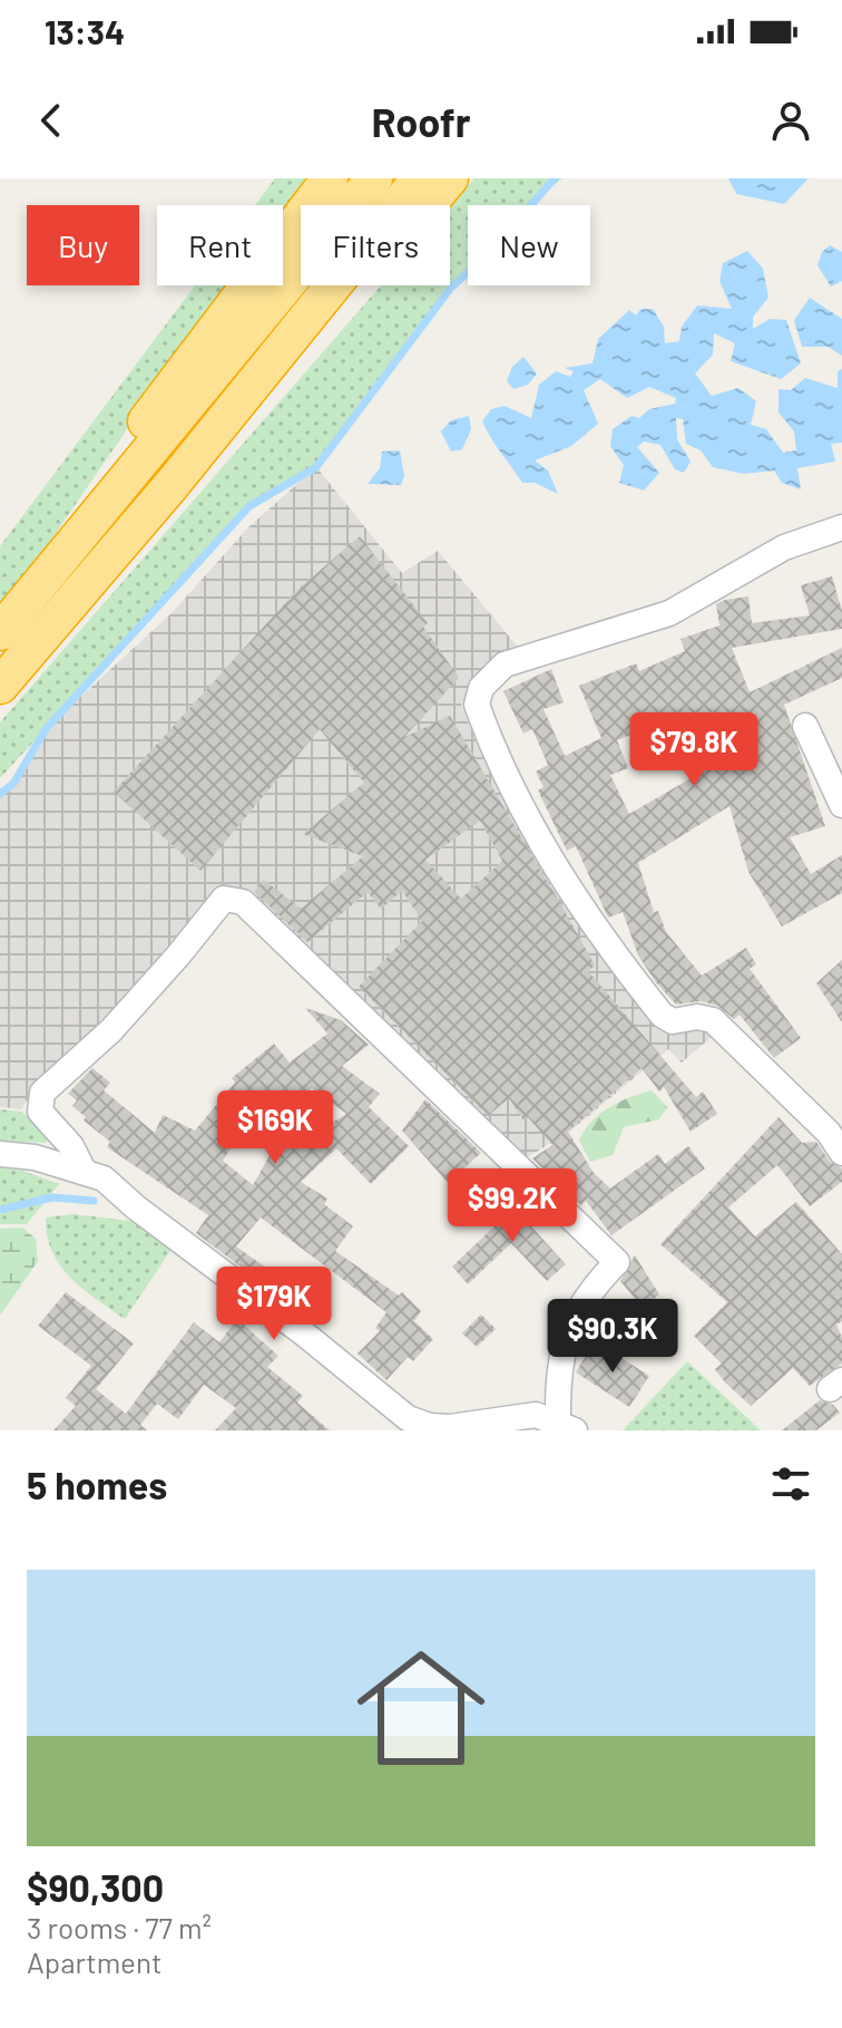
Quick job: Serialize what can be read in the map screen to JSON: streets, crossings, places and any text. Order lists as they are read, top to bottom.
{
  "page": {
    "status": "13:34",
    "header": "Roofr",
    "chip": [
      "Buy",
      "Rent",
      "Filters",
      "New"
    ],
    "price": [
      "$79.8K",
      "$169K",
      "$99.2K",
      "$179K",
      "$90.3K"
    ],
    "heading": "5 homes",
    "list": [
      {
        "name": "$90,300",
        "note": "3 rooms · 77 m² · Apartment"
      }
    ]
  }
}
